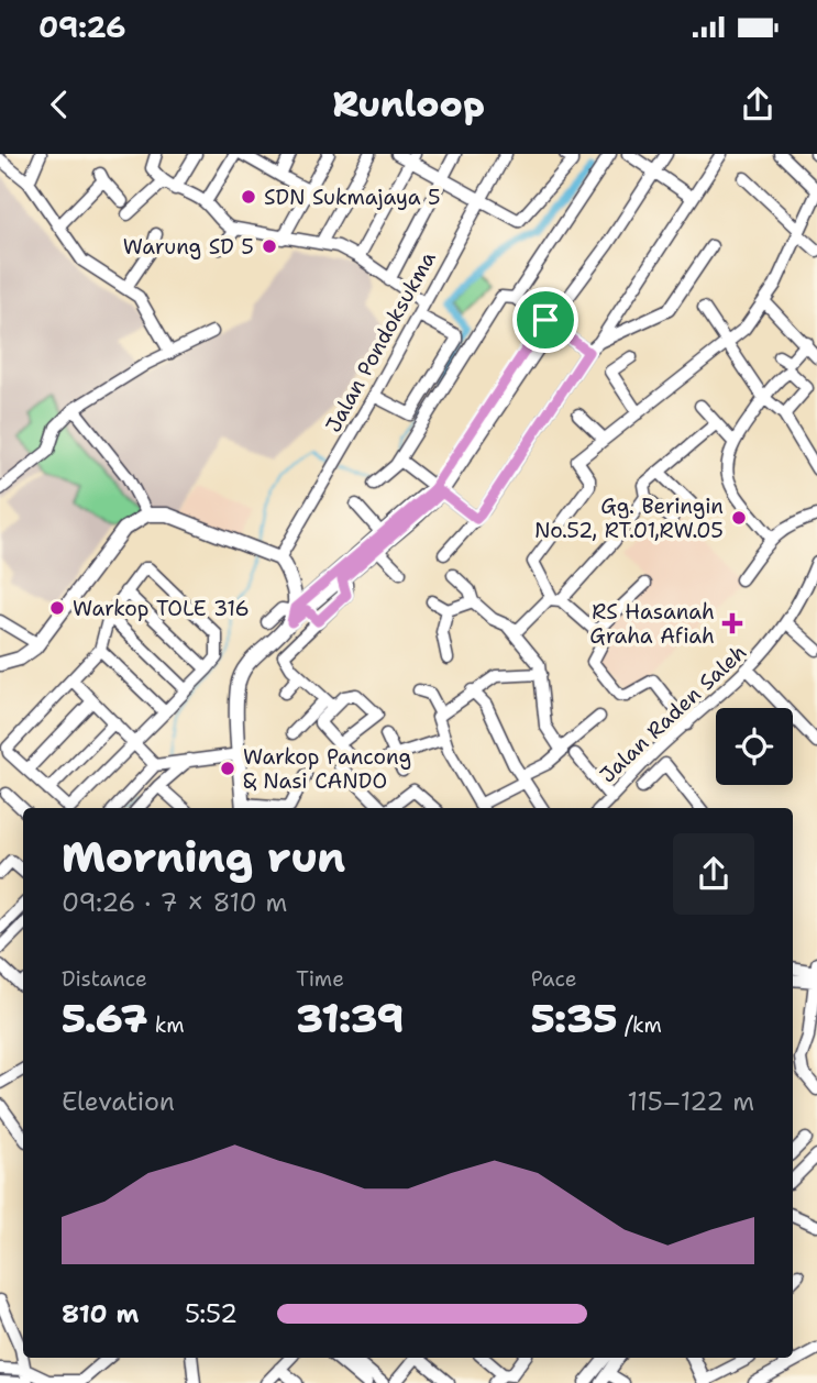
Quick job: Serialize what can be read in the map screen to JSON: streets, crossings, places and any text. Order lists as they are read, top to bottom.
{
  "streets": {
    "street": ["Jalan Pondoksukma", "Jalan Raden Saleh"]
  },
  "places": {
    "other": [
      "SDN Sukmajaya 5",
      "Warung SD 5",
      "Gg. Beringin No.52, RT.01,RW.05",
      "Warkop TOLE 316",
      "Warkop Pancong & Nasi CANDO"
    ],
    "health": ["RS Hasanah Graha Afiah"]
  },
  "page": {
    "status": "09:26",
    "header": "Runloop",
    "heading": ["Morning run", "09:26 · 7 × 810 m"],
    "stats": [
      ["Distance", "5.67 km"],
      ["Time", "31:39"],
      ["Pace", "5:35 /km"]
    ],
    "chart": ["Elevation", "115–122 m"],
    "list": [
      {
        "name": "810 m",
        "note": "5:52"
      }
    ]
  }
}
